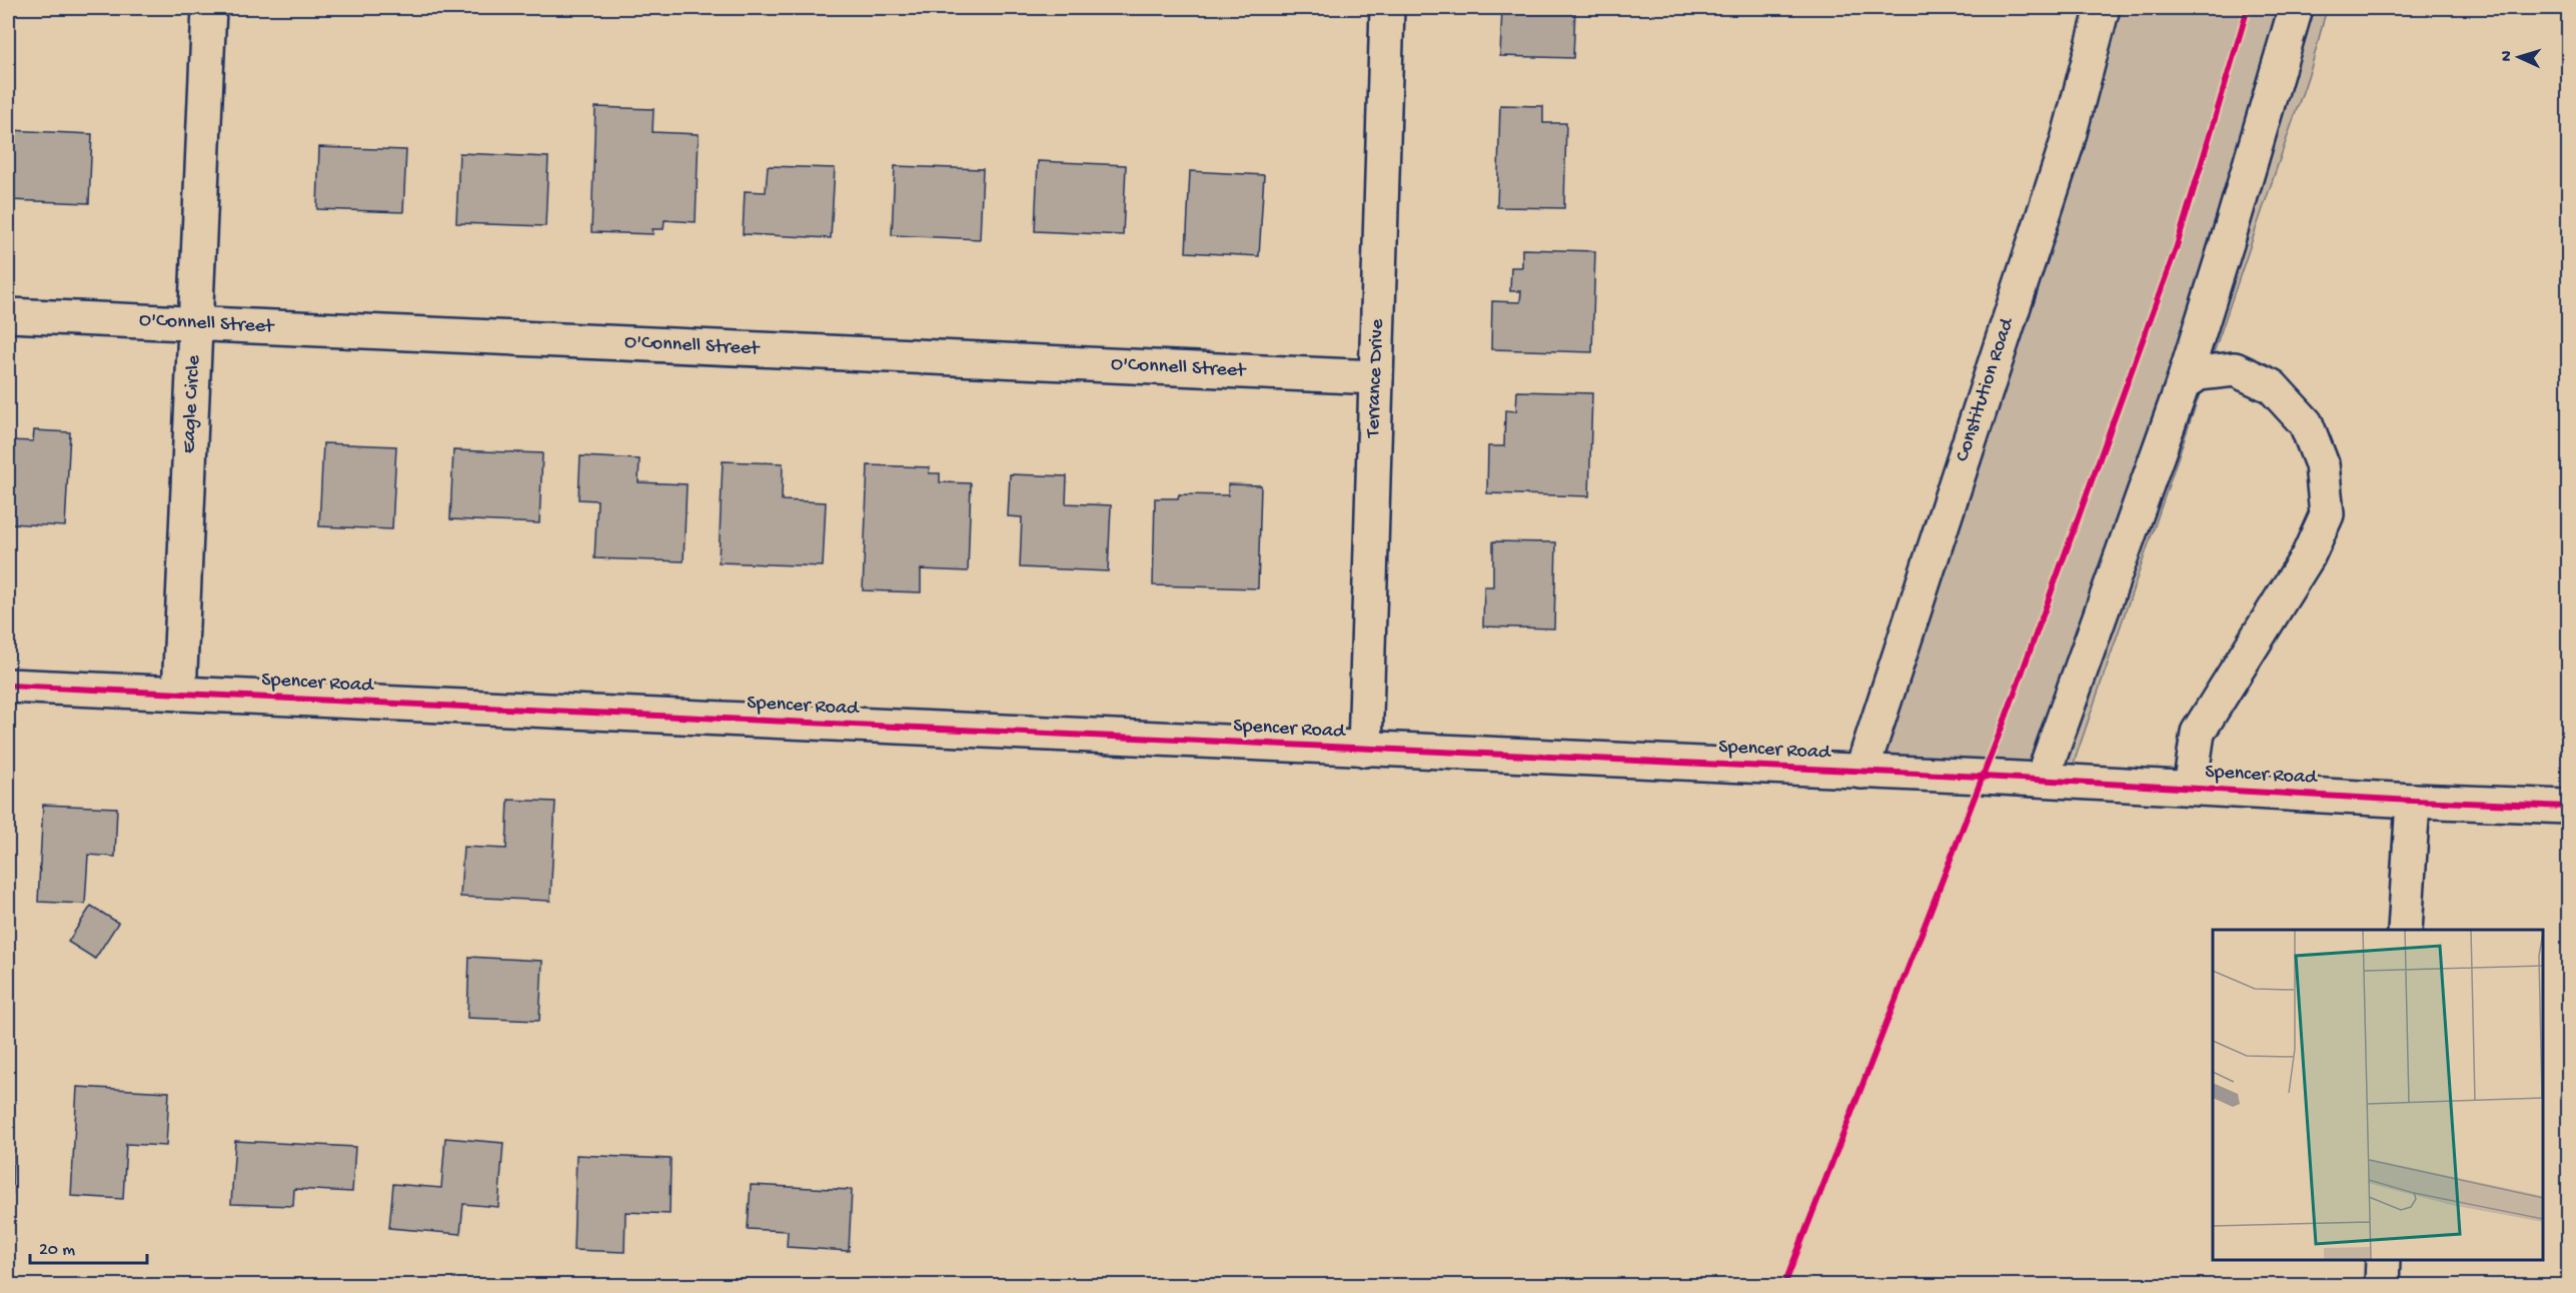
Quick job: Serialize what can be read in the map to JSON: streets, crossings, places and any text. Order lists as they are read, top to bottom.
{
  "streets": {
    "street": [
      "O'Connell Street",
      "Terrance Drive",
      "Constitution Road",
      "Eagle Circle",
      "Spencer Road"
    ]
  },
  "crossings": [
    ["O'Connell Street", "Terrance Drive"],
    ["O'Connell Street", "Eagle Circle"],
    ["Terrance Drive", "Spencer Road"],
    ["Constitution Road", "Spencer Road"],
    ["Eagle Circle", "Spencer Road"]
  ],
  "scale_bar": "20 m",
  "north": "left"
}
